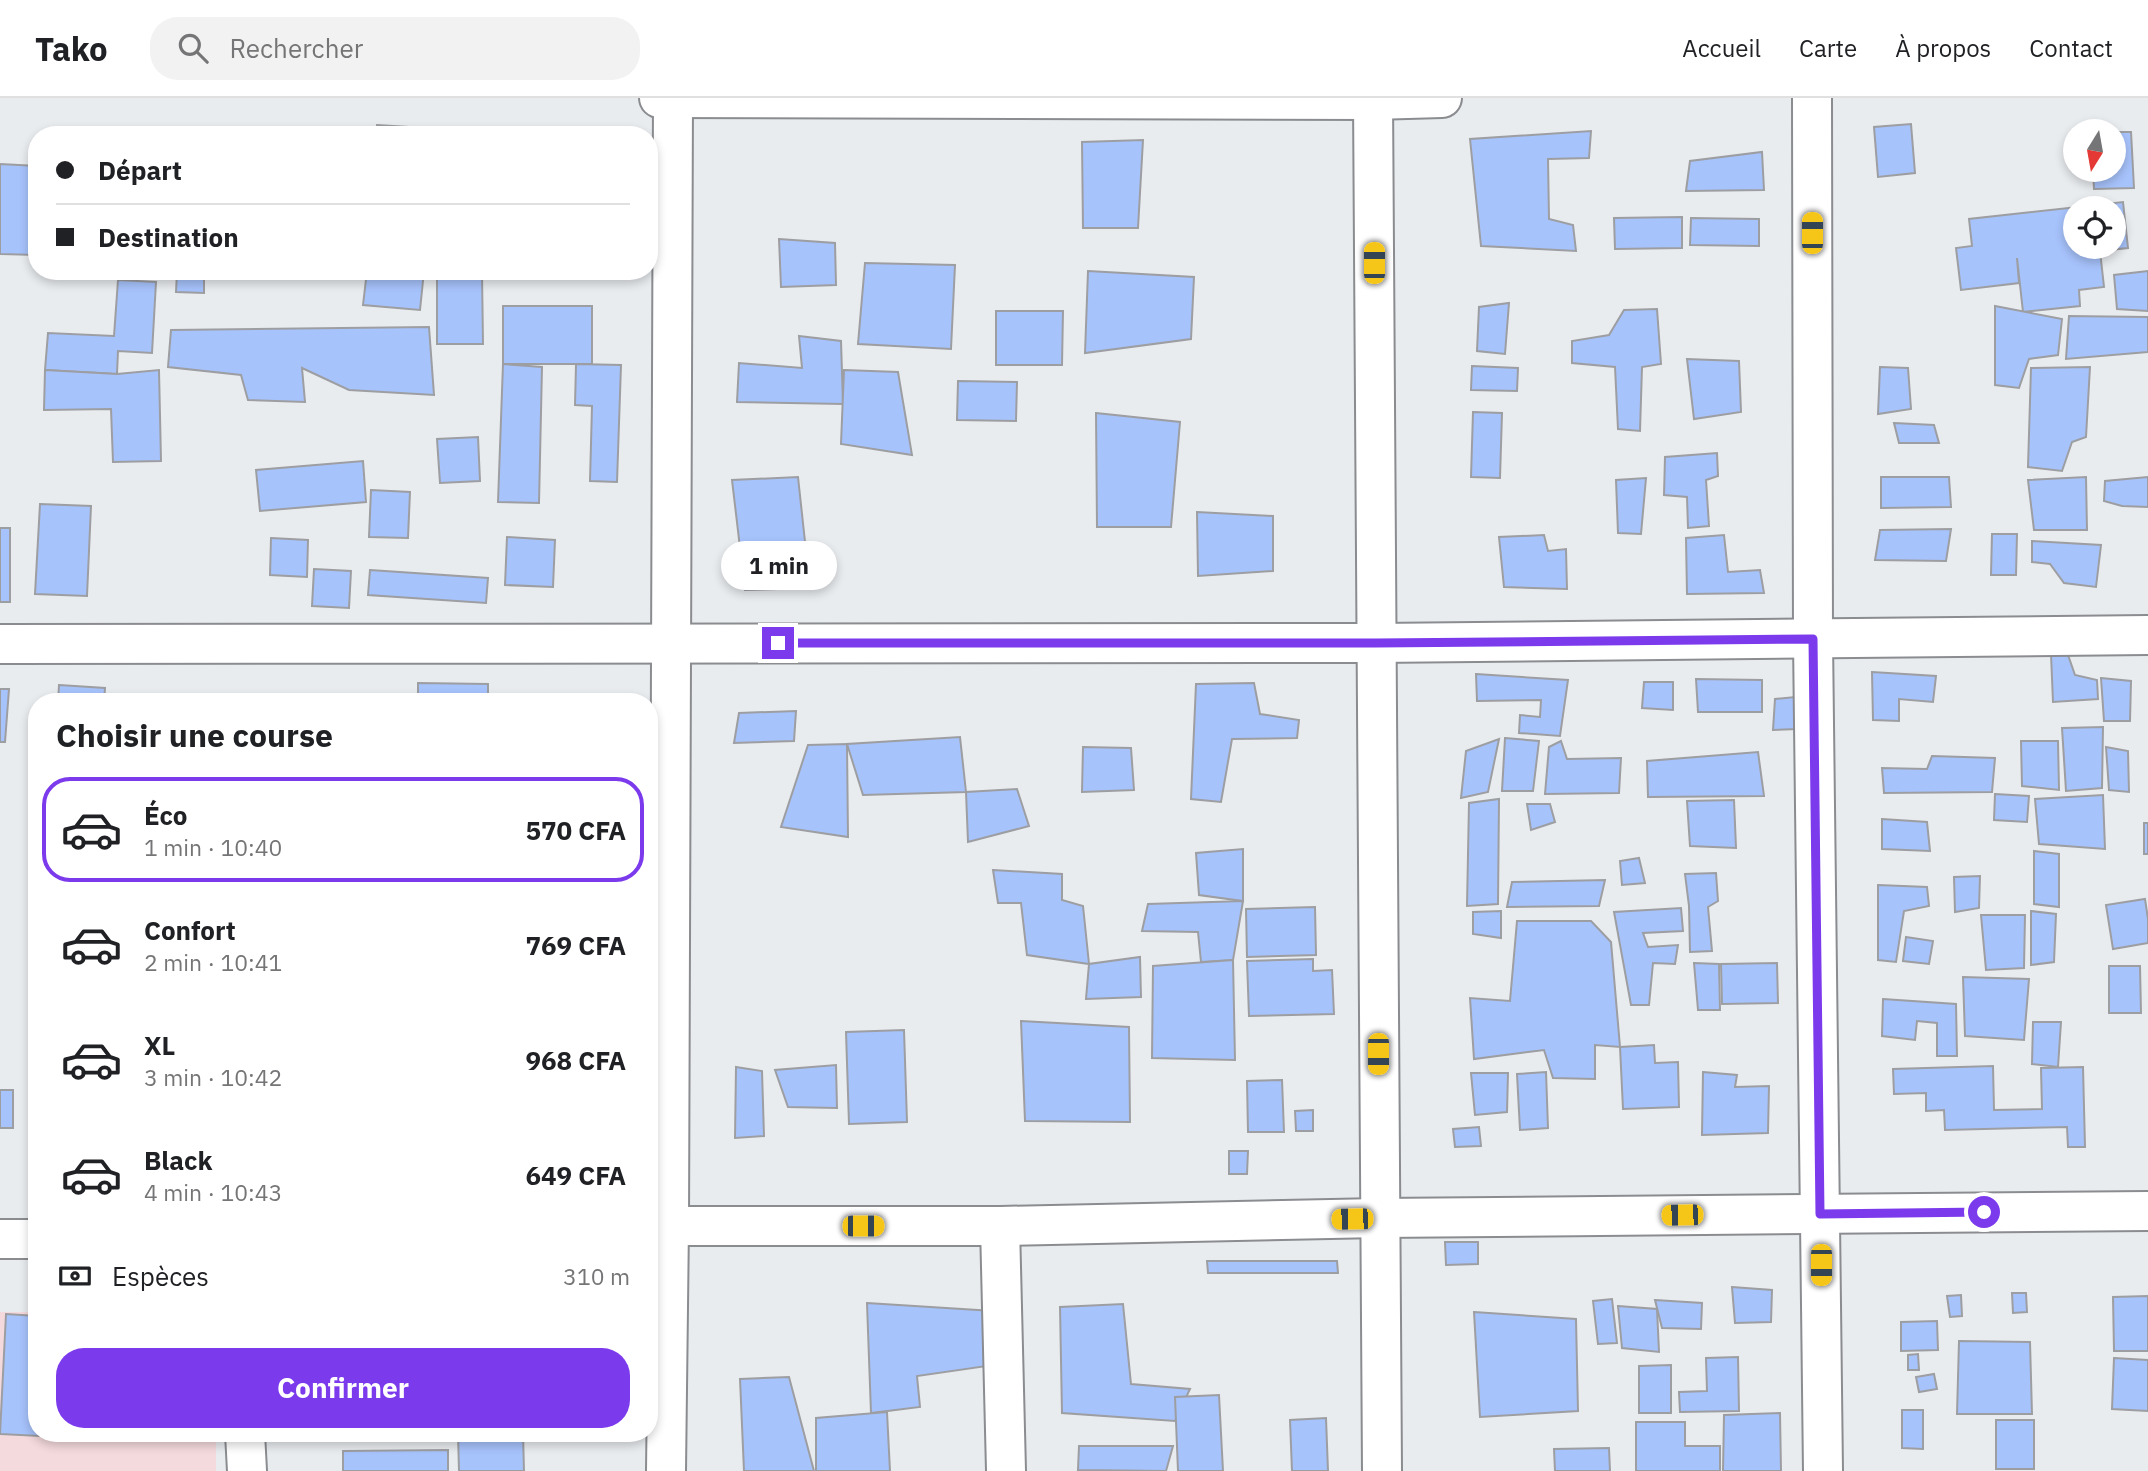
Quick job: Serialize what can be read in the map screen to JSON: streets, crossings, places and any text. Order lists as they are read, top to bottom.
{
  "north": "bottom",
  "page": {
    "header": "Tako",
    "search": "Rechercher",
    "nav": [
      "Accueil",
      "Carte",
      "À propos",
      "Contact"
    ],
    "banner": ["Départ", "Destination"],
    "bubble": "1 min",
    "heading": "Choisir une course",
    "list": [
      {
        "name": "Éco",
        "note": "1 min · 10:40",
        "value": "570 CFA"
      },
      {
        "name": "Confort",
        "note": "2 min · 10:41",
        "value": "769 CFA"
      },
      {
        "name": "XL",
        "note": "3 min · 10:42",
        "value": "968 CFA"
      },
      {
        "name": "Black",
        "note": "4 min · 10:43",
        "value": "649 CFA"
      }
    ],
    "pay": ["Espèces", "310 m"],
    "buttons": "Confirmer"
  }
}
